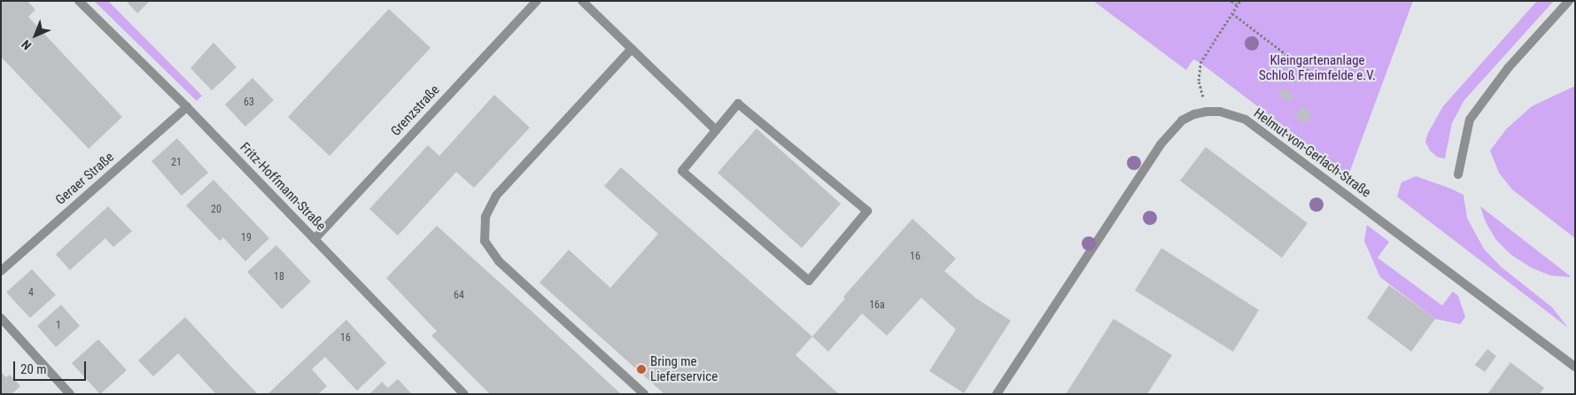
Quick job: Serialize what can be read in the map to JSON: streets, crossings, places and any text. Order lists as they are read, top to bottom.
{
  "streets": {
    "street": [
      "Grenzstraße",
      "Helmut-von-Gerlach-Straße",
      "Geraer Straße",
      "Fritz-Hoffmann-Straße"
    ]
  },
  "crossings": [
    ["Grenzstraße", "Fritz-Hoffmann-Straße"],
    ["Geraer Straße", "Fritz-Hoffmann-Straße"]
  ],
  "parks": ["Kleingartenanlage Schloß Freimfelde e.V."],
  "places": ["Bring me Lieferservice"],
  "house_numbers": [
    "63",
    "21",
    "20",
    "19",
    "16",
    "18",
    "4",
    "64",
    "16a",
    "1",
    "16"
  ],
  "scale_bar": "20 m",
  "north": "bottom left"
}
